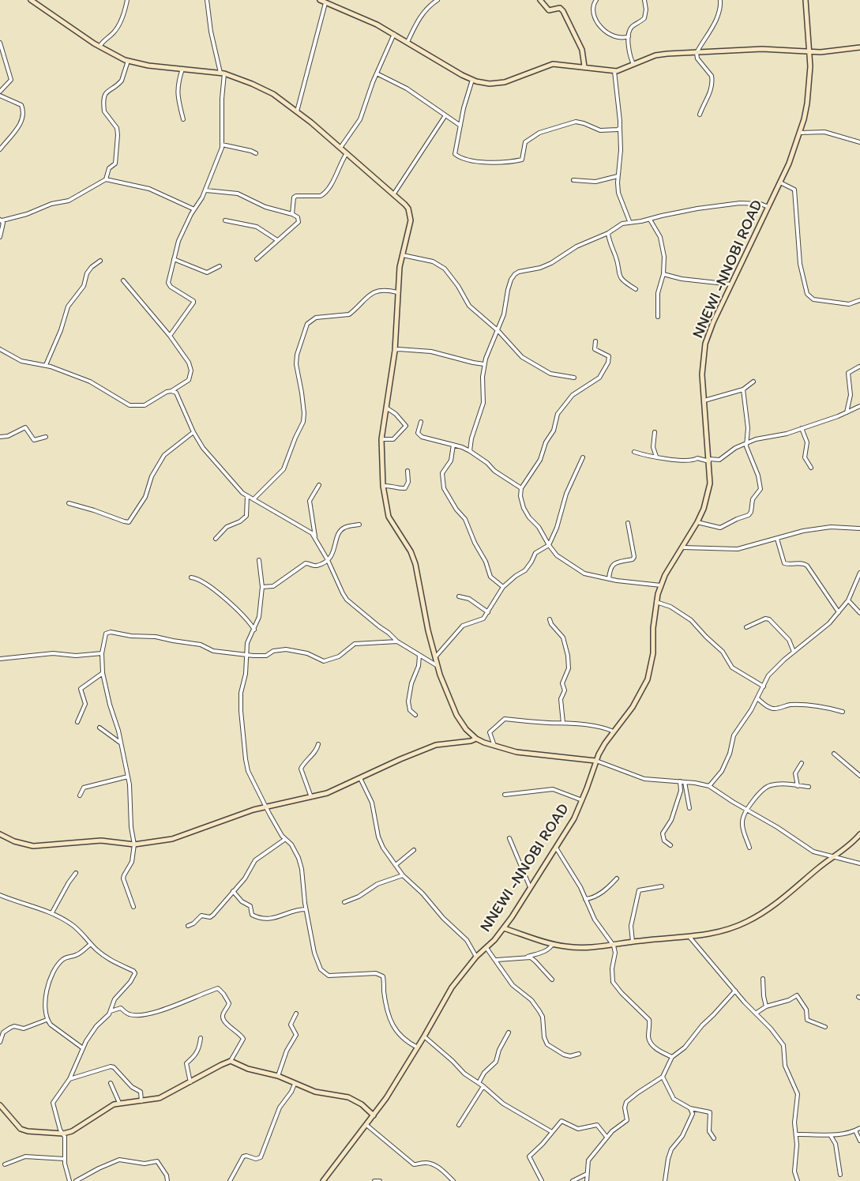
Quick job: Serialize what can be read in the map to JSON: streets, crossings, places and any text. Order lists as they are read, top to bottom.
{
  "streets": {
    "main road": ["NNEWI -NNOBI ROAD"]
  }
}
